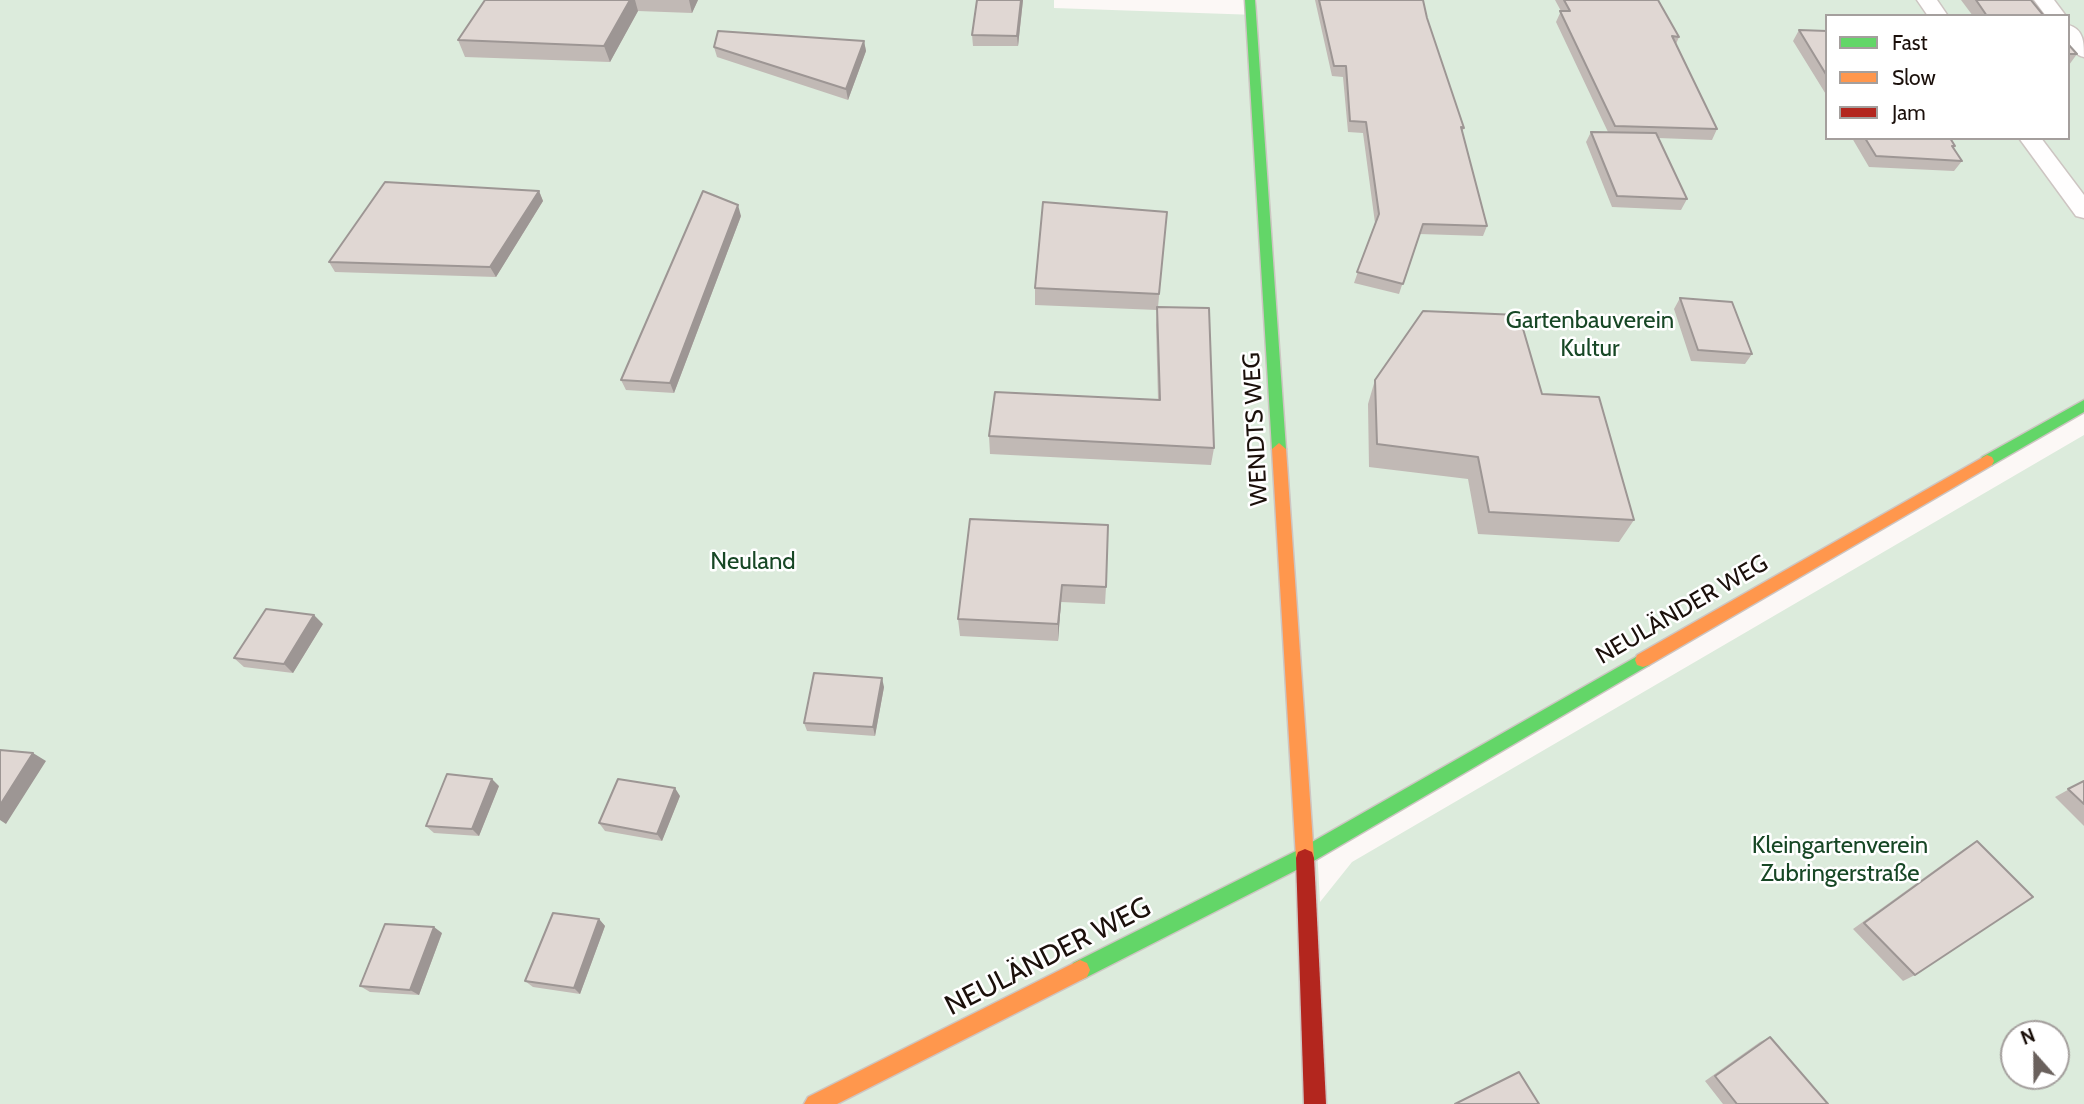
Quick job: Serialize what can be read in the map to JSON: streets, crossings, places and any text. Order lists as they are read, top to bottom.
{
  "streets": {
    "street": ["WENDTS WEG", "NEULÄNDER WEG"]
  },
  "crossings": [
    ["WENDTS WEG", "NEULÄNDER WEG"]
  ],
  "parks": ["Gartenbauverein Kultur", "Neuland", "Kleingartenverein Zubringerstraße"],
  "legend": ["Fast", "Slow", "Jam"],
  "north": "top"
}
